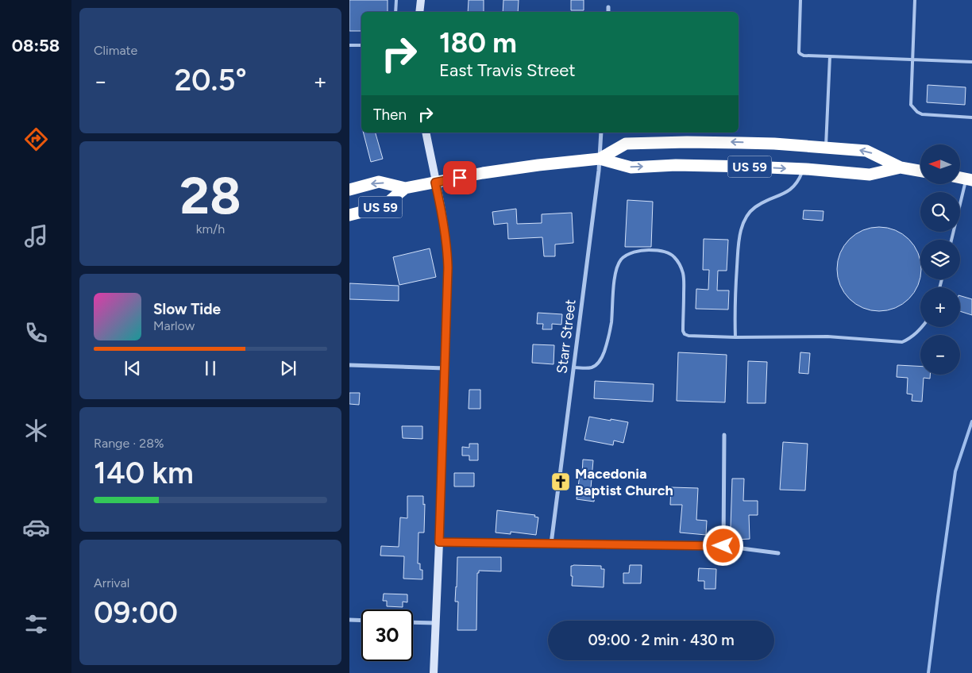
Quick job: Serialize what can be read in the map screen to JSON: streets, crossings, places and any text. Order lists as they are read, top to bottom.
{
  "streets": {
    "highway": ["US 59"],
    "street": ["Starr Street"]
  },
  "crossings": [
    ["US 59", "Starr Street"]
  ],
  "places": {
    "church": ["Macedonia Baptist Church"]
  },
  "north": "left",
  "page": {
    "tabs": "08:58",
    "tile": [
      "Climate",
      ["28", "km/h"],
      ["Range · 28%", "140 km"],
      ["Arrival", "09:00"]
    ],
    "turn": ["180 m", "East Travis Street"],
    "heat": ["−", "20.5°", "+"],
    "then": "Then",
    "map_buttons": ["+", "−"],
    "song": ["Slow Tide", "Marlow"],
    "limit": "30",
    "trip": "09:00 · 2 min · 430 m"
  }
}
